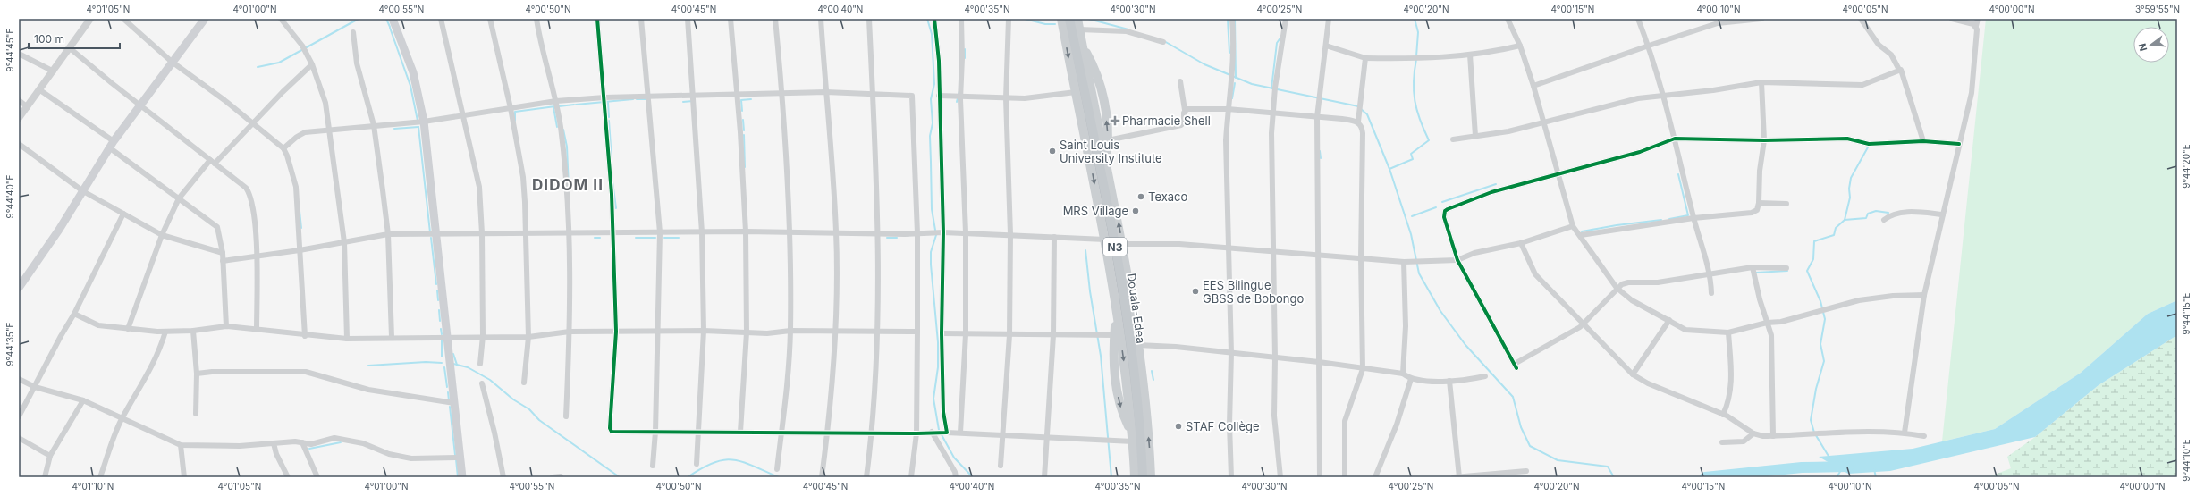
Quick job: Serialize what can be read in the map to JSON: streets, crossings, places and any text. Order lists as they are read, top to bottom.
{
  "streets": {
    "highway": ["N3", "Douala-Edea"]
  },
  "districts": ["DIDOM II"],
  "places": {
    "health": ["Pharmacie Shell"],
    "other": [
      "Saint Louis University Institute",
      "Texaco",
      "MRS Village",
      "EES Bilingue GBSS de Bobongo",
      "STAF Collège"
    ]
  },
  "scale_bar": "100 m",
  "north": "left",
  "coordinates": [
    "4°01'05\"N",
    "4°01'00\"N",
    "4°00'55\"N",
    "4°00'50\"N",
    "4°00'45\"N",
    "4°00'40\"N",
    "4°00'35\"N",
    "4°00'30\"N",
    "4°00'25\"N",
    "4°00'20\"N",
    "4°00'15\"N",
    "4°00'10\"N",
    "4°00'05\"N",
    "4°00'00\"N",
    "3°59'55\"N",
    "9°44'45\"E",
    "9°44'20\"E",
    "9°44'40\"E",
    "9°44'15\"E",
    "9°44'35\"E",
    "9°44'10\"E",
    "4°01'10\"N"
  ]
}
